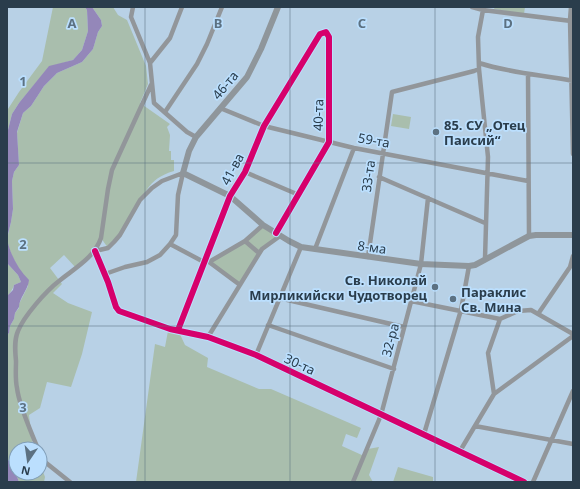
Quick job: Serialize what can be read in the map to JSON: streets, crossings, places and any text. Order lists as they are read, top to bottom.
{
  "streets": {
    "street": [
      "46-та",
      "40-та",
      "59-та",
      "41-ва",
      "33-та",
      "8-ма",
      "32-ра",
      "30-та"
    ]
  },
  "crossings": [
    ["46-та", "59-та"],
    ["46-та", "8-ма"],
    ["40-та", "59-та"],
    ["40-та", "41-ва"],
    ["40-та", "8-ма"],
    ["40-та", "30-та"],
    ["59-та", "41-ва"],
    ["59-та", "33-та"],
    ["41-ва", "8-ма"],
    ["41-ва", "30-та"],
    ["33-та", "8-ма"],
    ["8-ма", "32-ра"],
    ["32-ра", "30-та"]
  ],
  "places": ["85. СУ „Отец Паисий“", "Св. Николай Мирликийски Чудотворец", "Параклис Св. Мина"],
  "north": "bottom",
  "grid": {
    "columns": [
      "A",
      "B",
      "C",
      "D"
    ],
    "rows": ["1", "2", "3"]
  }
}
